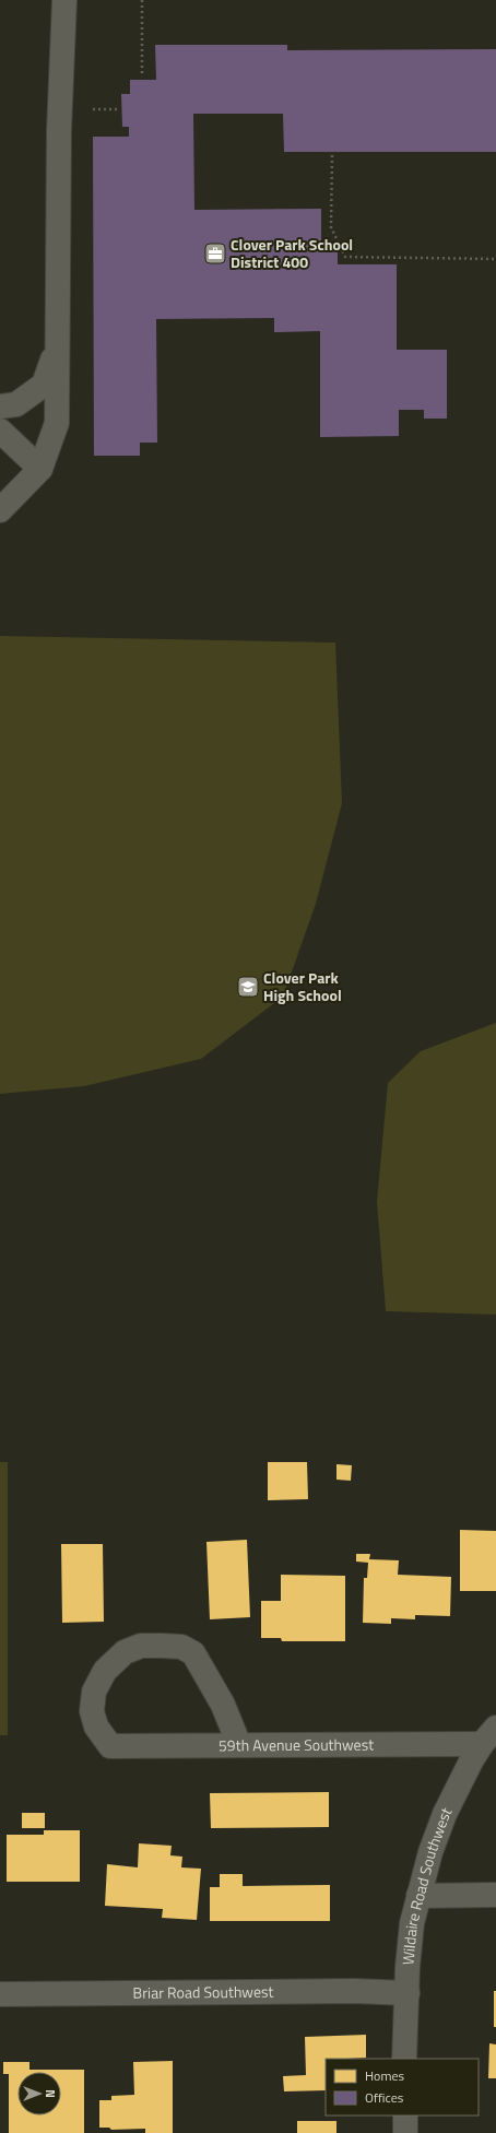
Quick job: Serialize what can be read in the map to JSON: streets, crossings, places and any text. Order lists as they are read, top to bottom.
{
  "streets": {
    "street": ["59th Avenue Southwest", "Wildaire Road Southwest", "Briar Road Southwest"]
  },
  "crossings": [
    ["59th Avenue Southwest", "Wildaire Road Southwest"],
    ["Wildaire Road Southwest", "Briar Road Southwest"]
  ],
  "places": {
    "office": ["Clover Park School District 400"],
    "school or university": ["Clover Park High School"]
  },
  "legend": ["Homes", "Offices"],
  "north": "right"
}
